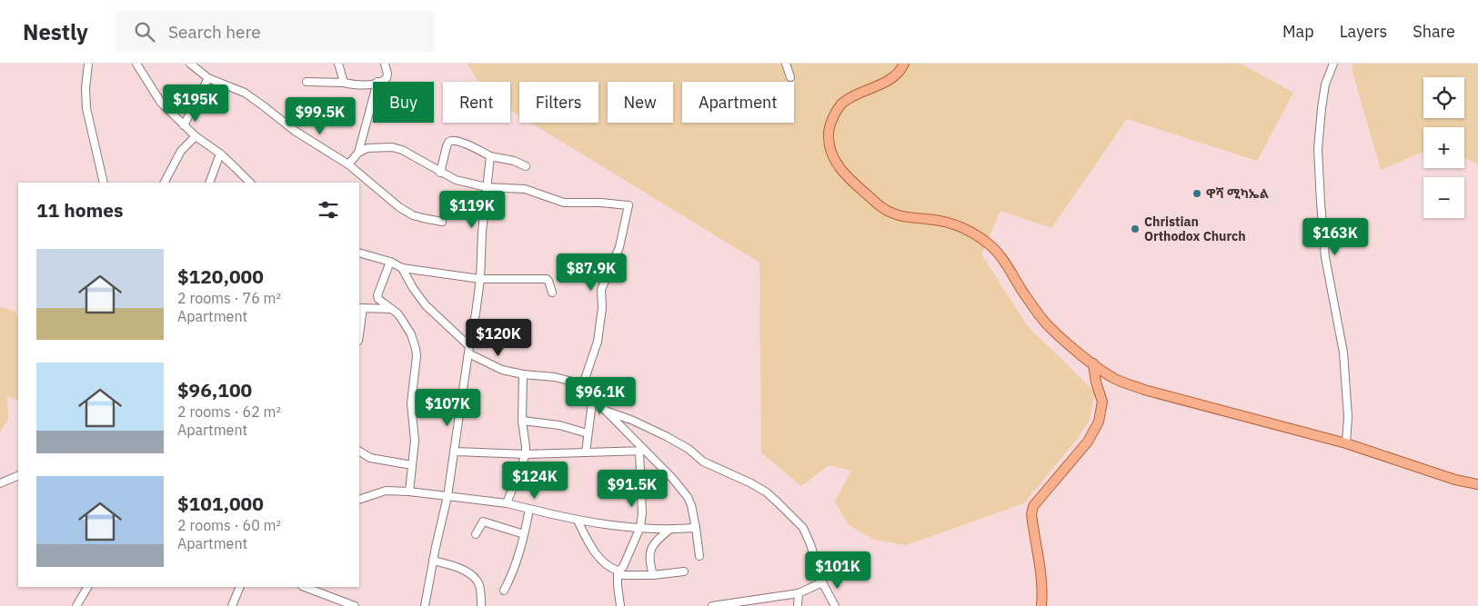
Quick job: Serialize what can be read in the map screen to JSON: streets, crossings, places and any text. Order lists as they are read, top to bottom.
{
  "places": ["ዋሻ ሚካኤል", "Christian Orthodox Church"],
  "page": {
    "header": "Nestly",
    "search": "Search here",
    "nav": ["Map", "Layers", "Share"],
    "map_buttons": ["+", "−"],
    "chip": [
      "Buy",
      "Rent",
      "Filters",
      "New",
      "Apartment"
    ],
    "price": [
      "$195K",
      "$99.5K",
      "$119K",
      "$163K",
      "$87.9K",
      "$120K",
      "$96.1K",
      "$107K",
      "$124K",
      "$91.5K",
      "$101K"
    ],
    "heading": "11 homes",
    "list": [
      {
        "name": "$120,000",
        "note": "2 rooms · 76 m² · Apartment"
      },
      {
        "name": "$96,100",
        "note": "2 rooms · 62 m² · Apartment"
      },
      {
        "name": "$101,000",
        "note": "2 rooms · 60 m² · Apartment"
      }
    ]
  }
}
